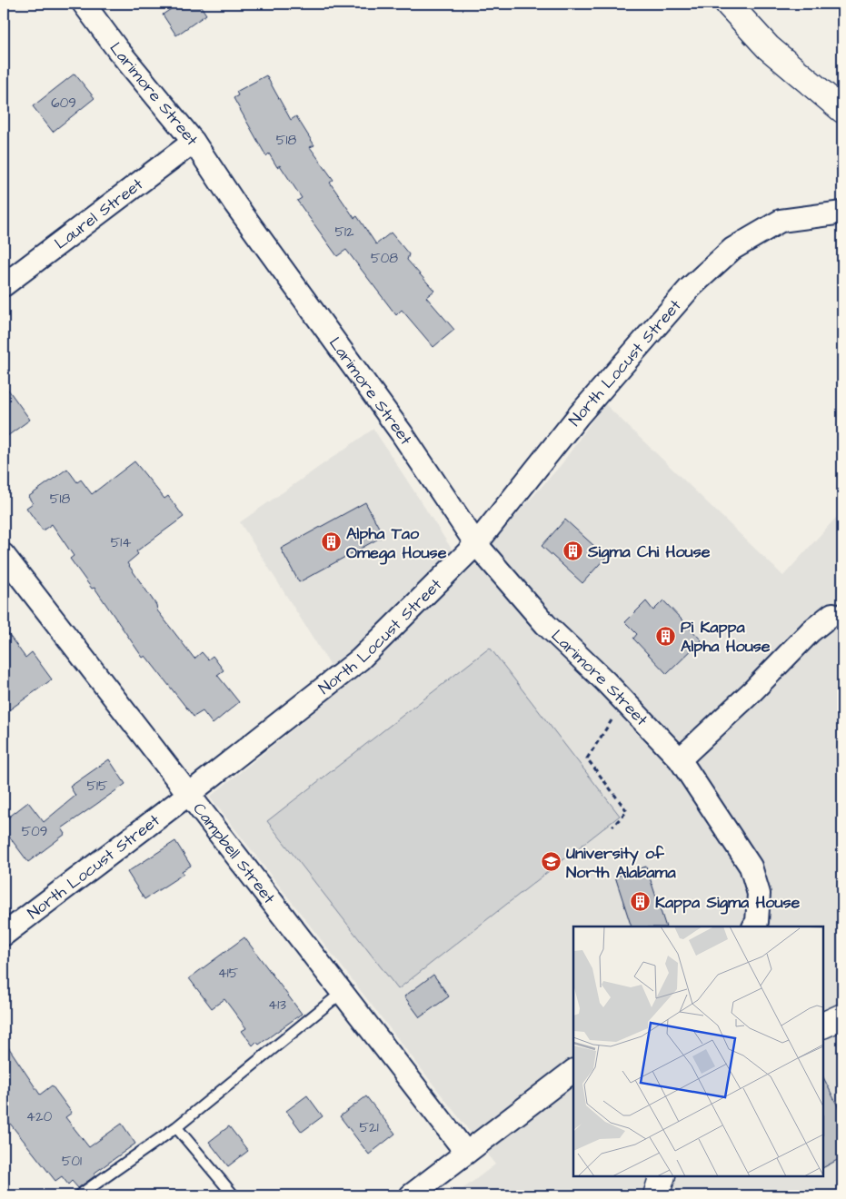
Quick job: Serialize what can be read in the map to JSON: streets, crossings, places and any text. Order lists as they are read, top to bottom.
{
  "streets": {
    "street": [
      "Larimore Street",
      "Laurel Street",
      "North Locust Street",
      "Campbell Street"
    ]
  },
  "crossings": [
    ["Larimore Street", "Laurel Street"],
    ["Larimore Street", "North Locust Street"],
    ["North Locust Street", "Campbell Street"]
  ],
  "places": {
    "building": [
      "Alpha Tao Omega House",
      "Sigma Chi House",
      "Pi Kappa Alpha House",
      "Kappa Sigma House"
    ],
    "school or university": ["University of North Alabama"]
  },
  "house_numbers": [
    "609",
    "518",
    "512",
    "508",
    "518",
    "514",
    "515",
    "509",
    "415",
    "413",
    "420",
    "521",
    "501"
  ]
}
